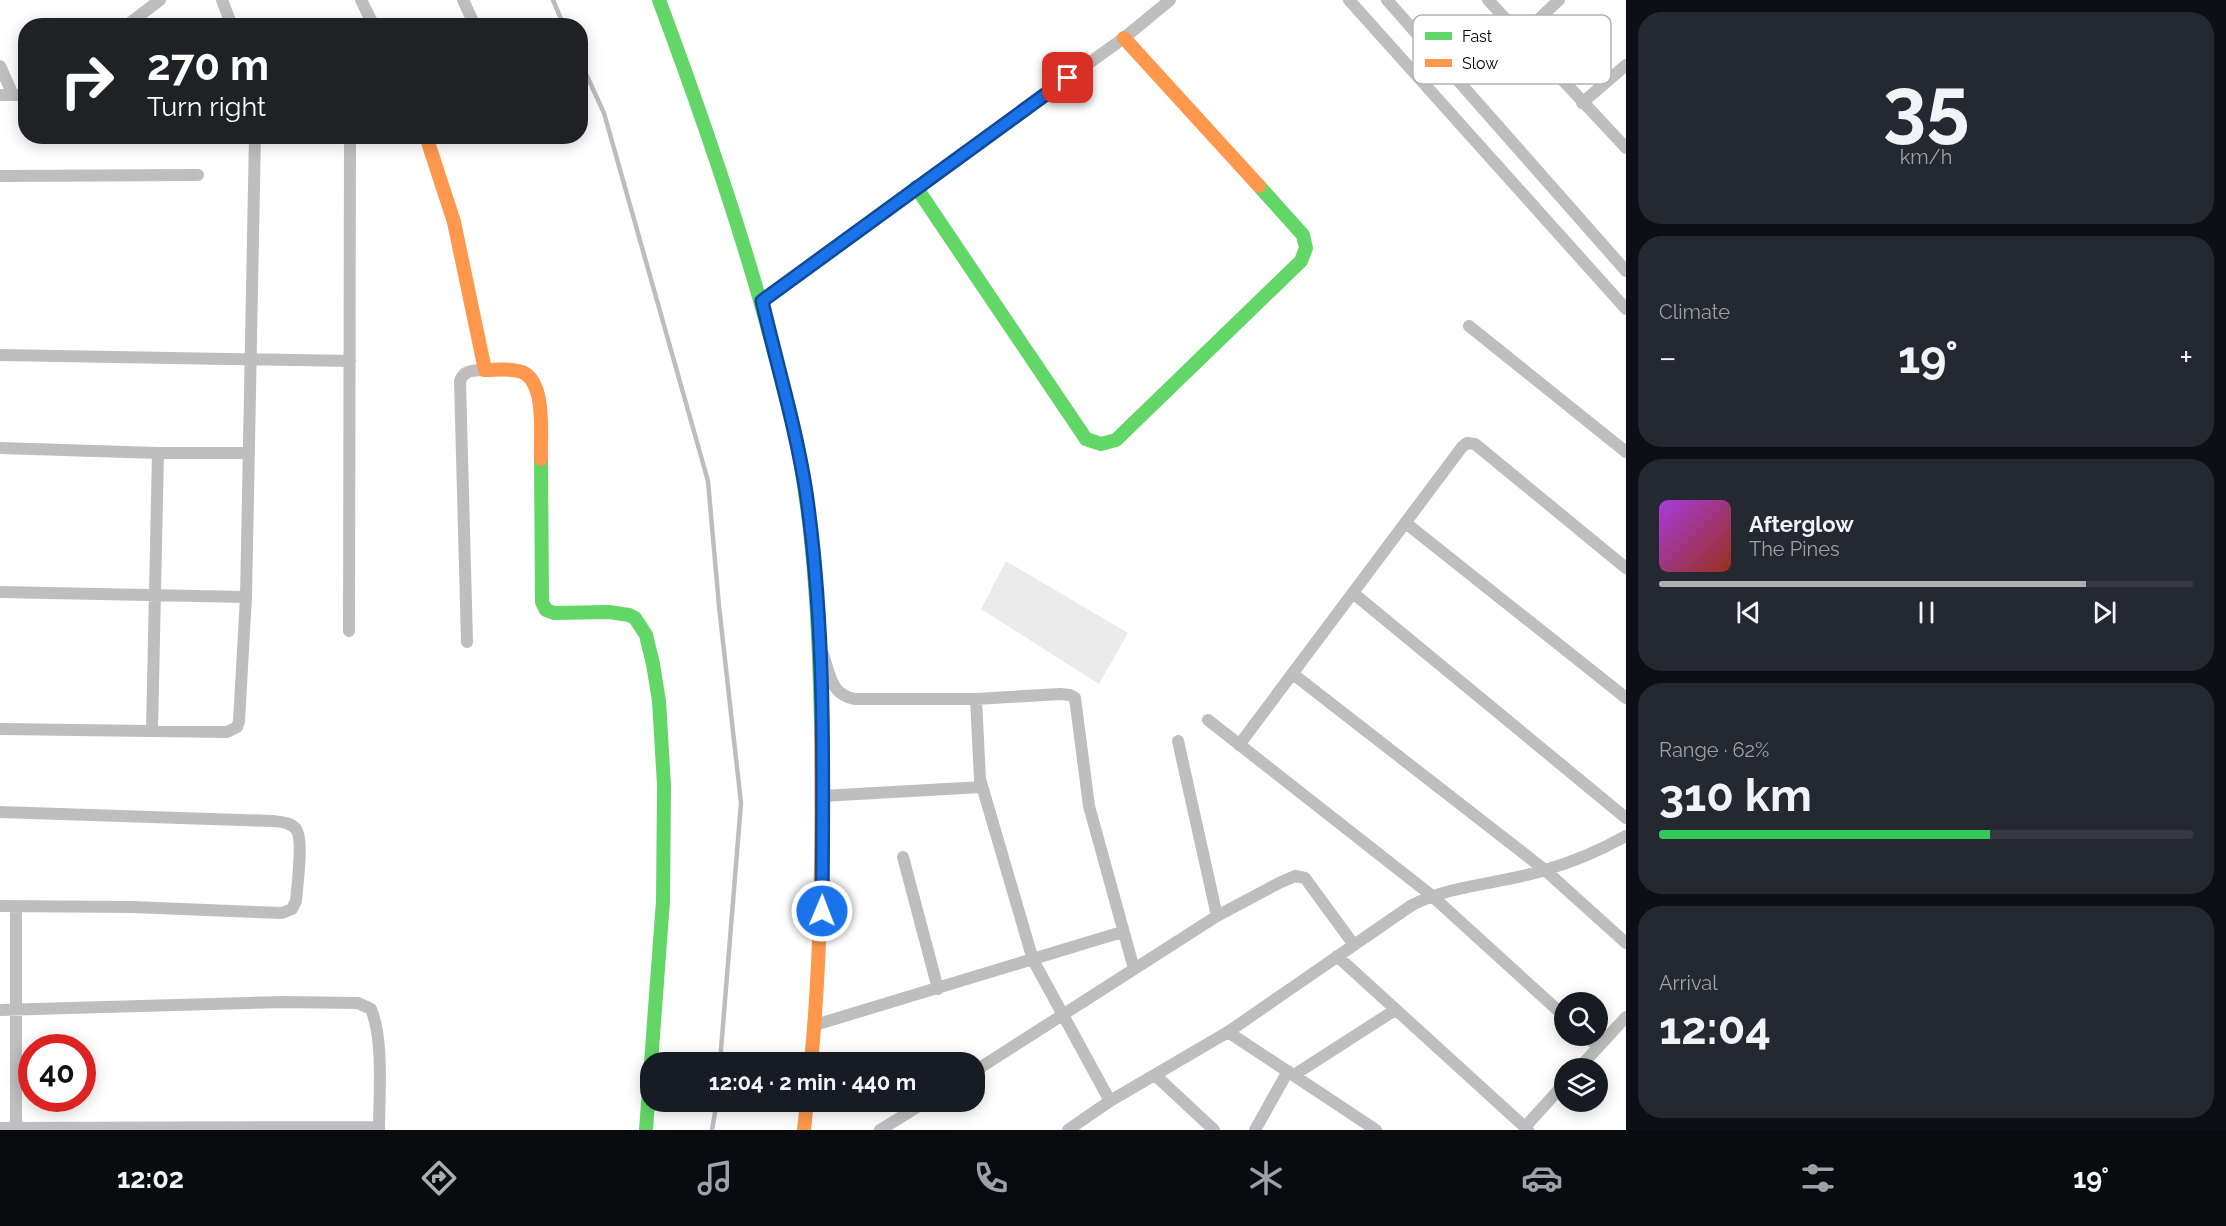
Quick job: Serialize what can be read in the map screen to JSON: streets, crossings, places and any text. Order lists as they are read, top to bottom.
{
  "legend": ["Fast", "Slow"],
  "page": {
    "tile": [
      ["35", "km/h"],
      "Climate",
      ["Range · 62%", "310 km"],
      ["Arrival", "12:04"]
    ],
    "turn": ["270 m", "Turn right"],
    "heat": ["−", "19°", "+"],
    "song": ["Afterglow", "The Pines"],
    "limit": "40",
    "trip": "12:04 · 2 min · 440 m",
    "tabs": ["12:02", "19°"]
  }
}
